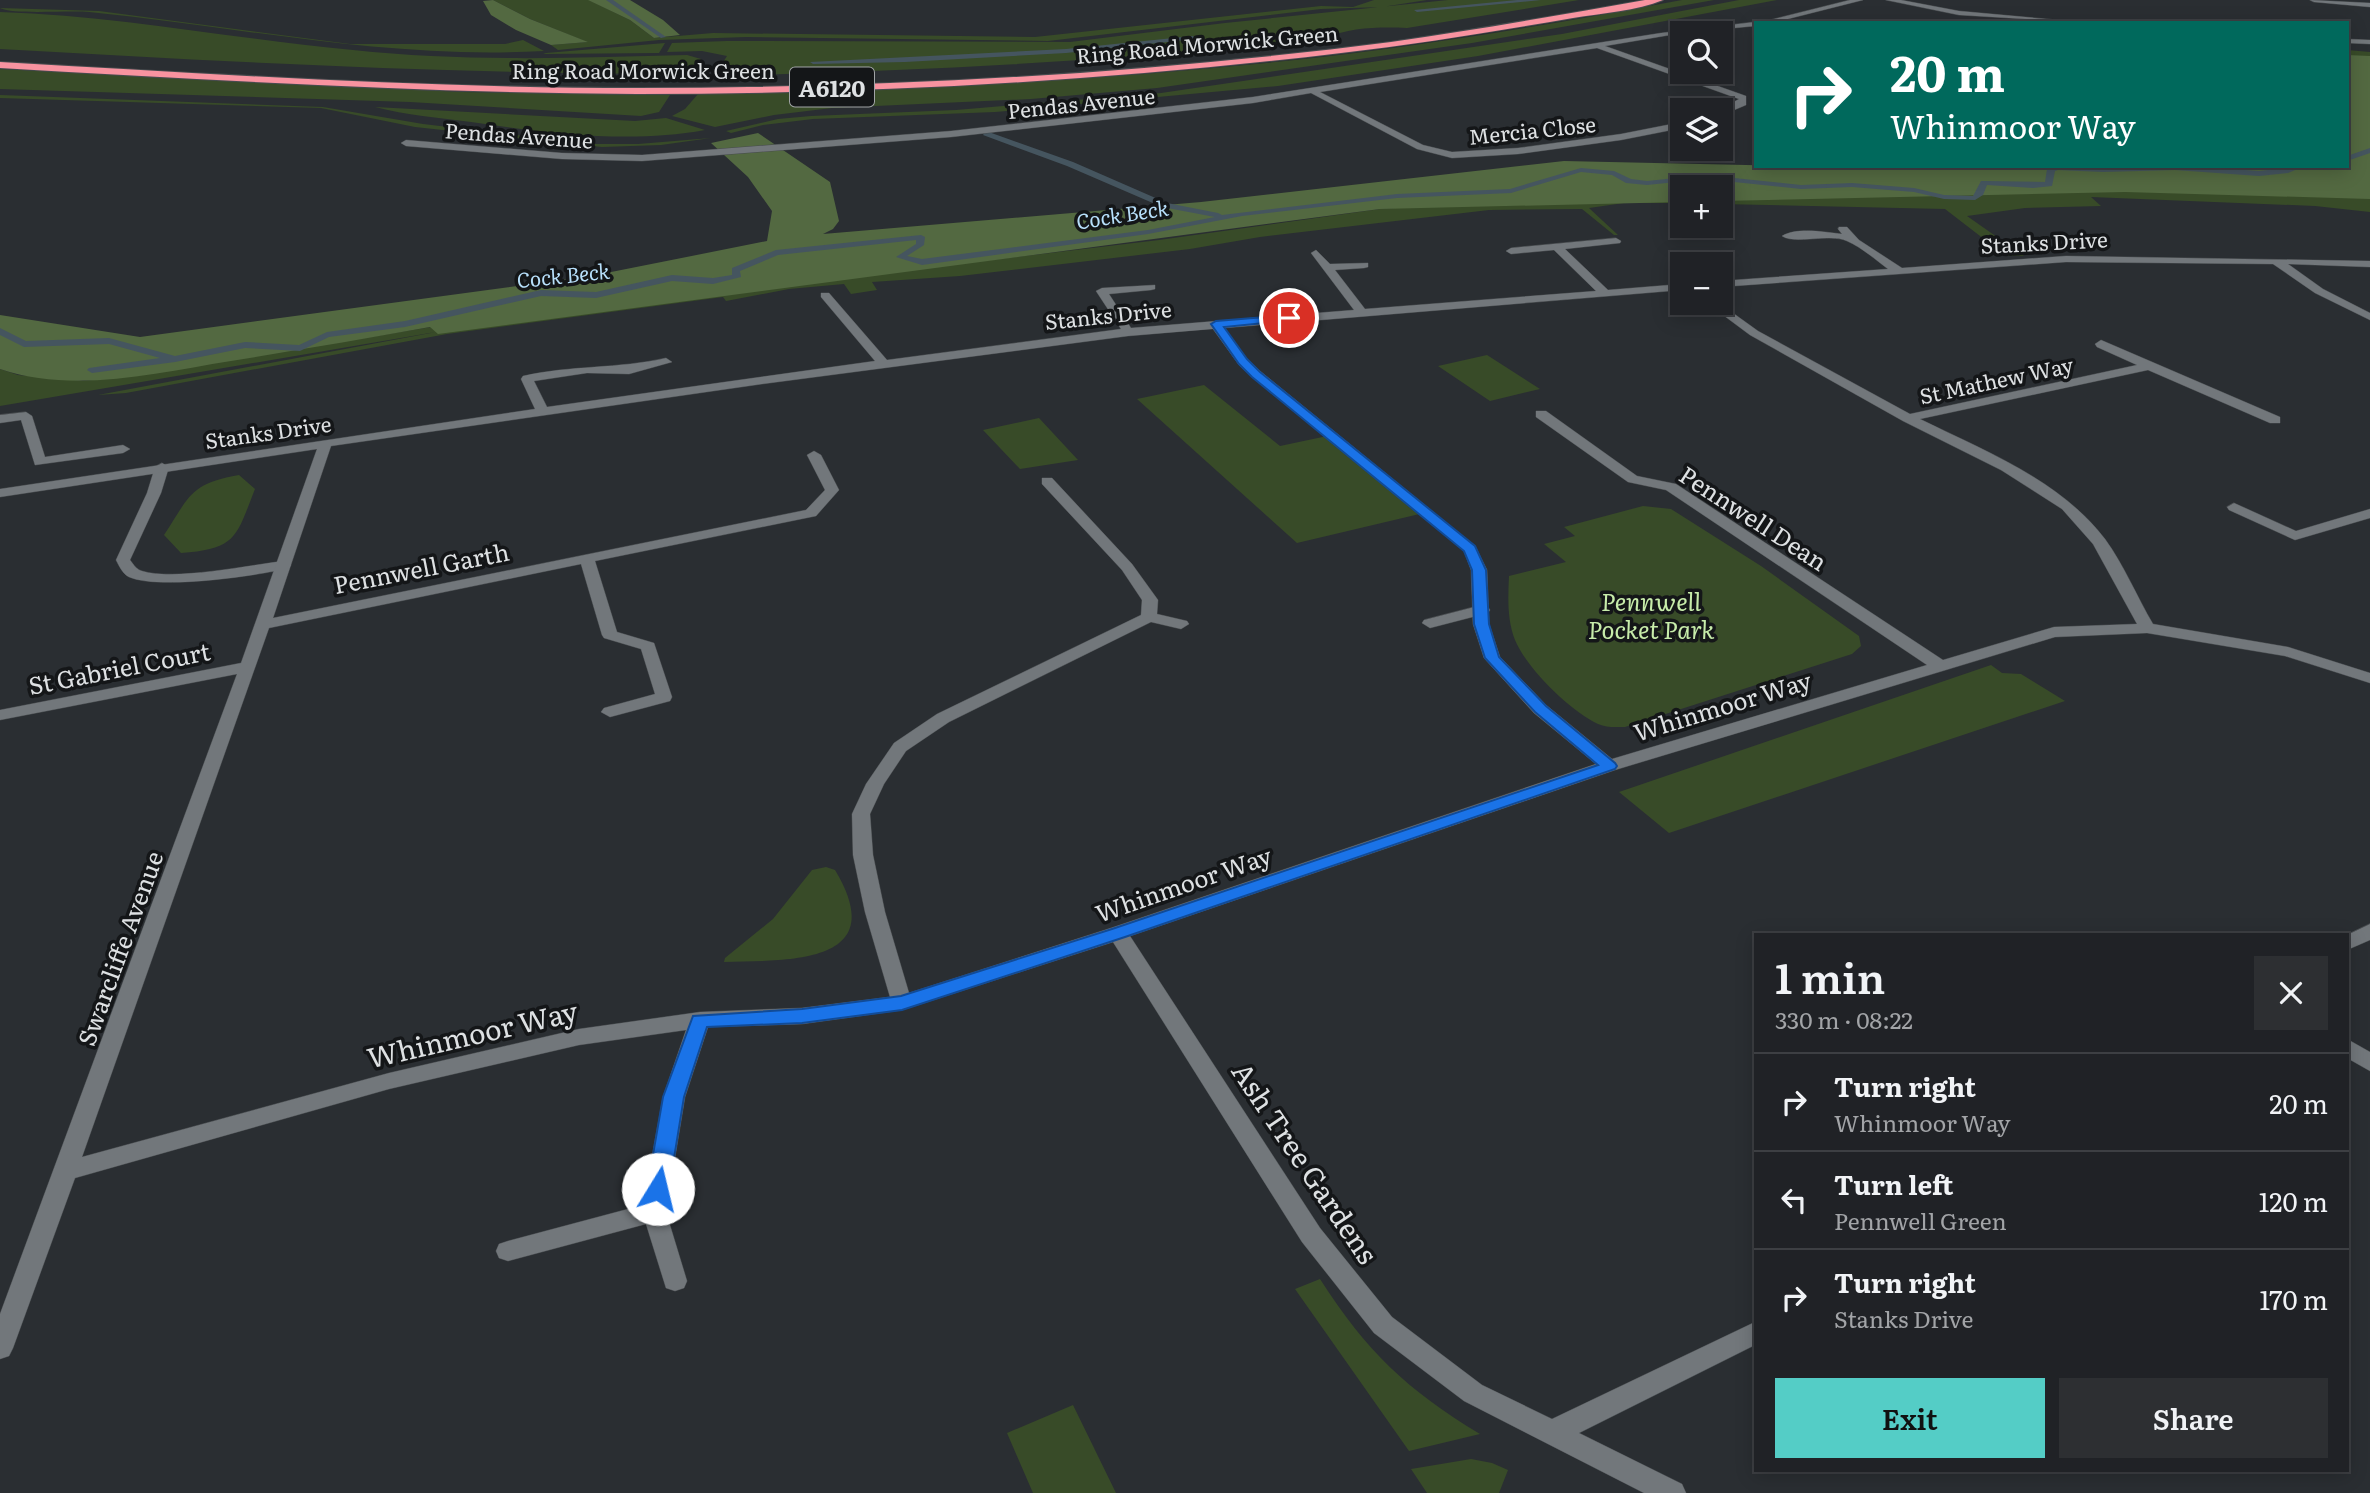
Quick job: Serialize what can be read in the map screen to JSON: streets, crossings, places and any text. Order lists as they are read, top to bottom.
{
  "streets": {
    "highway": ["Ring Road Morwick Green", "A6120"],
    "street": [
      "Pendas Avenue",
      "Mercia Close",
      "Stanks Drive",
      "St Mathew Way",
      "Pennwell Dean",
      "Pennwell Garth",
      "St Gabriel Court",
      "Whinmoor Way",
      "Swarcliffe Avenue",
      "Ash Tree Gardens"
    ]
  },
  "crossings": [
    ["Pendas Avenue", "Mercia Close"],
    ["Stanks Drive", "Swarcliffe Avenue"],
    ["Pennwell Dean", "Whinmoor Way"],
    ["Pennwell Garth", "Swarcliffe Avenue"],
    ["St Gabriel Court", "Swarcliffe Avenue"],
    ["Whinmoor Way", "Swarcliffe Avenue"],
    ["Whinmoor Way", "Ash Tree Gardens"]
  ],
  "water": ["Cock Beck"],
  "parks": ["Pennwell Pocket Park"],
  "page": {
    "map_buttons": ["+", "−"],
    "turn": ["20 m", "Whinmoor Way"],
    "heading": ["1 min", "330 m · 08:22"],
    "list": [
      {
        "name": "Turn right",
        "note": "Whinmoor Way",
        "value": "20 m"
      },
      {
        "name": "Turn left",
        "note": "Pennwell Green",
        "value": "120 m"
      },
      {
        "name": "Turn right",
        "note": "Stanks Drive",
        "value": "170 m"
      }
    ],
    "buttons": ["Exit", "Share"]
  }
}
